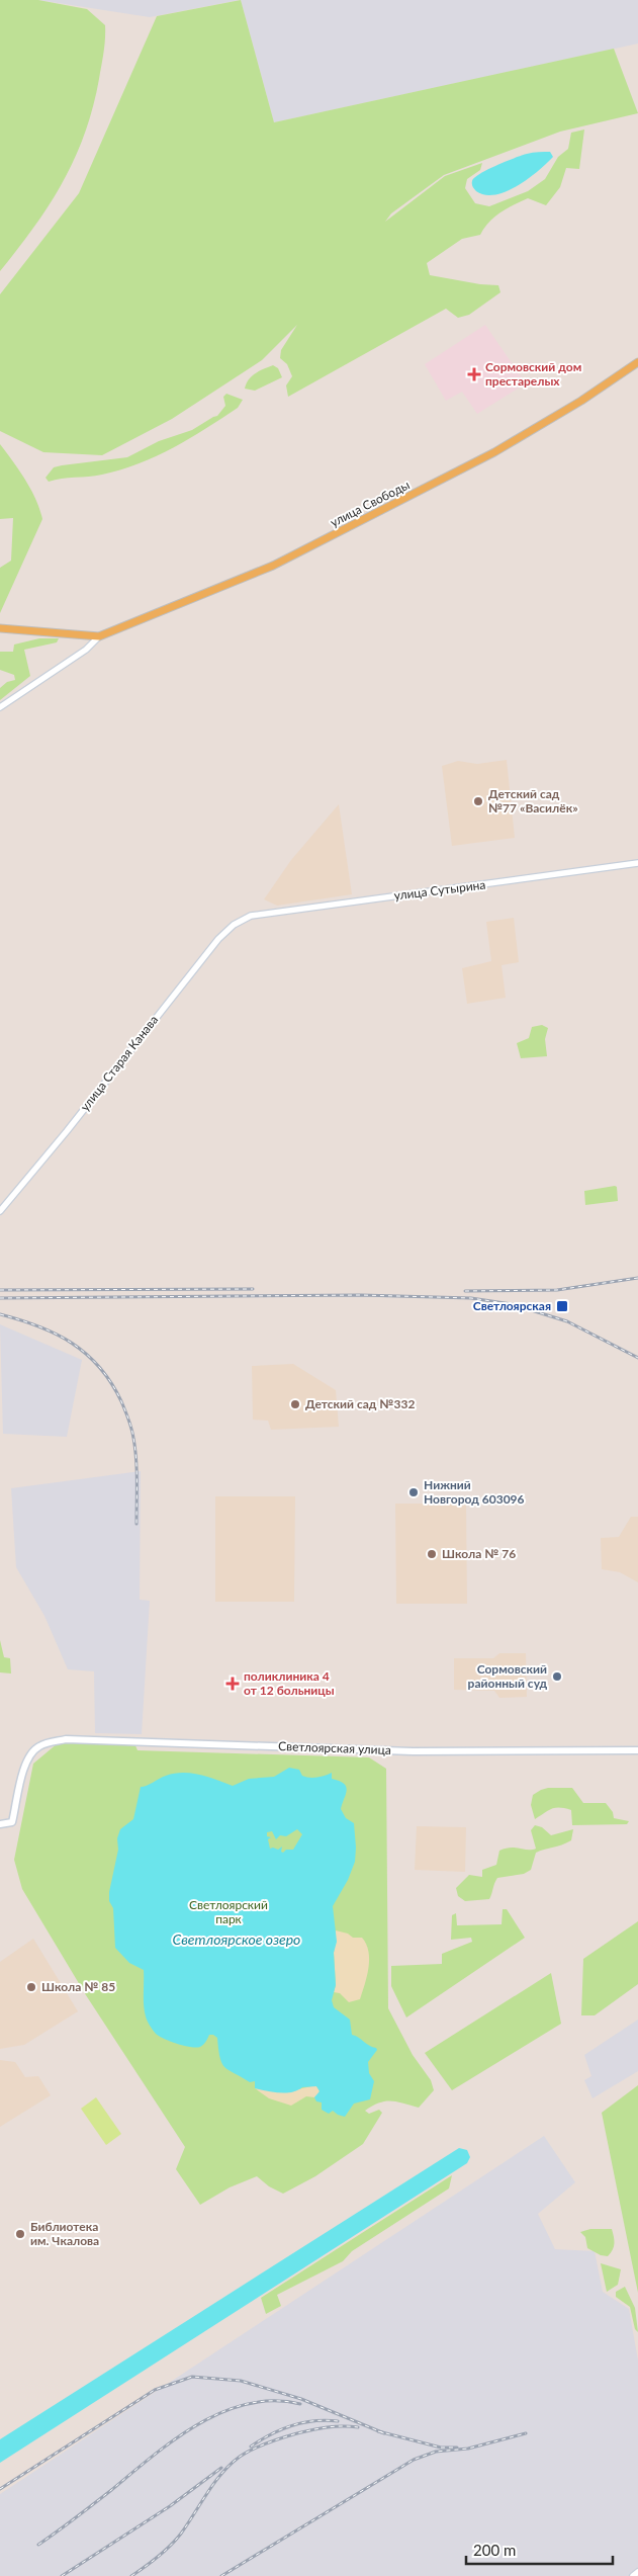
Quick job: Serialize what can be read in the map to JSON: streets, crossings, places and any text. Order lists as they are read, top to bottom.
{
  "streets": {
    "main road": ["улица Свободы", "Светлоярская улица"],
    "street": ["улица Сутырина", "улица Старая Канава"]
  },
  "crossings": [
    ["улица Сутырина", "улица Старая Канава"]
  ],
  "water": ["Светлоярское озеро"],
  "parks": ["Светлоярский парк"],
  "places": {
    "health": ["Сормовский дом престарелых", "поликлиника 4 от 12 больницы"],
    "other": [
      "Детский сад №77 «Василёк»",
      "Детский сад №332",
      "Нижний Новгород 603096",
      "Школа № 76",
      "Сормовский районный суд",
      "Школа № 85",
      "Библиотека им. Чкалова"
    ],
    "transit": ["Светлоярская"]
  },
  "scale_bar": "200 m"
}
